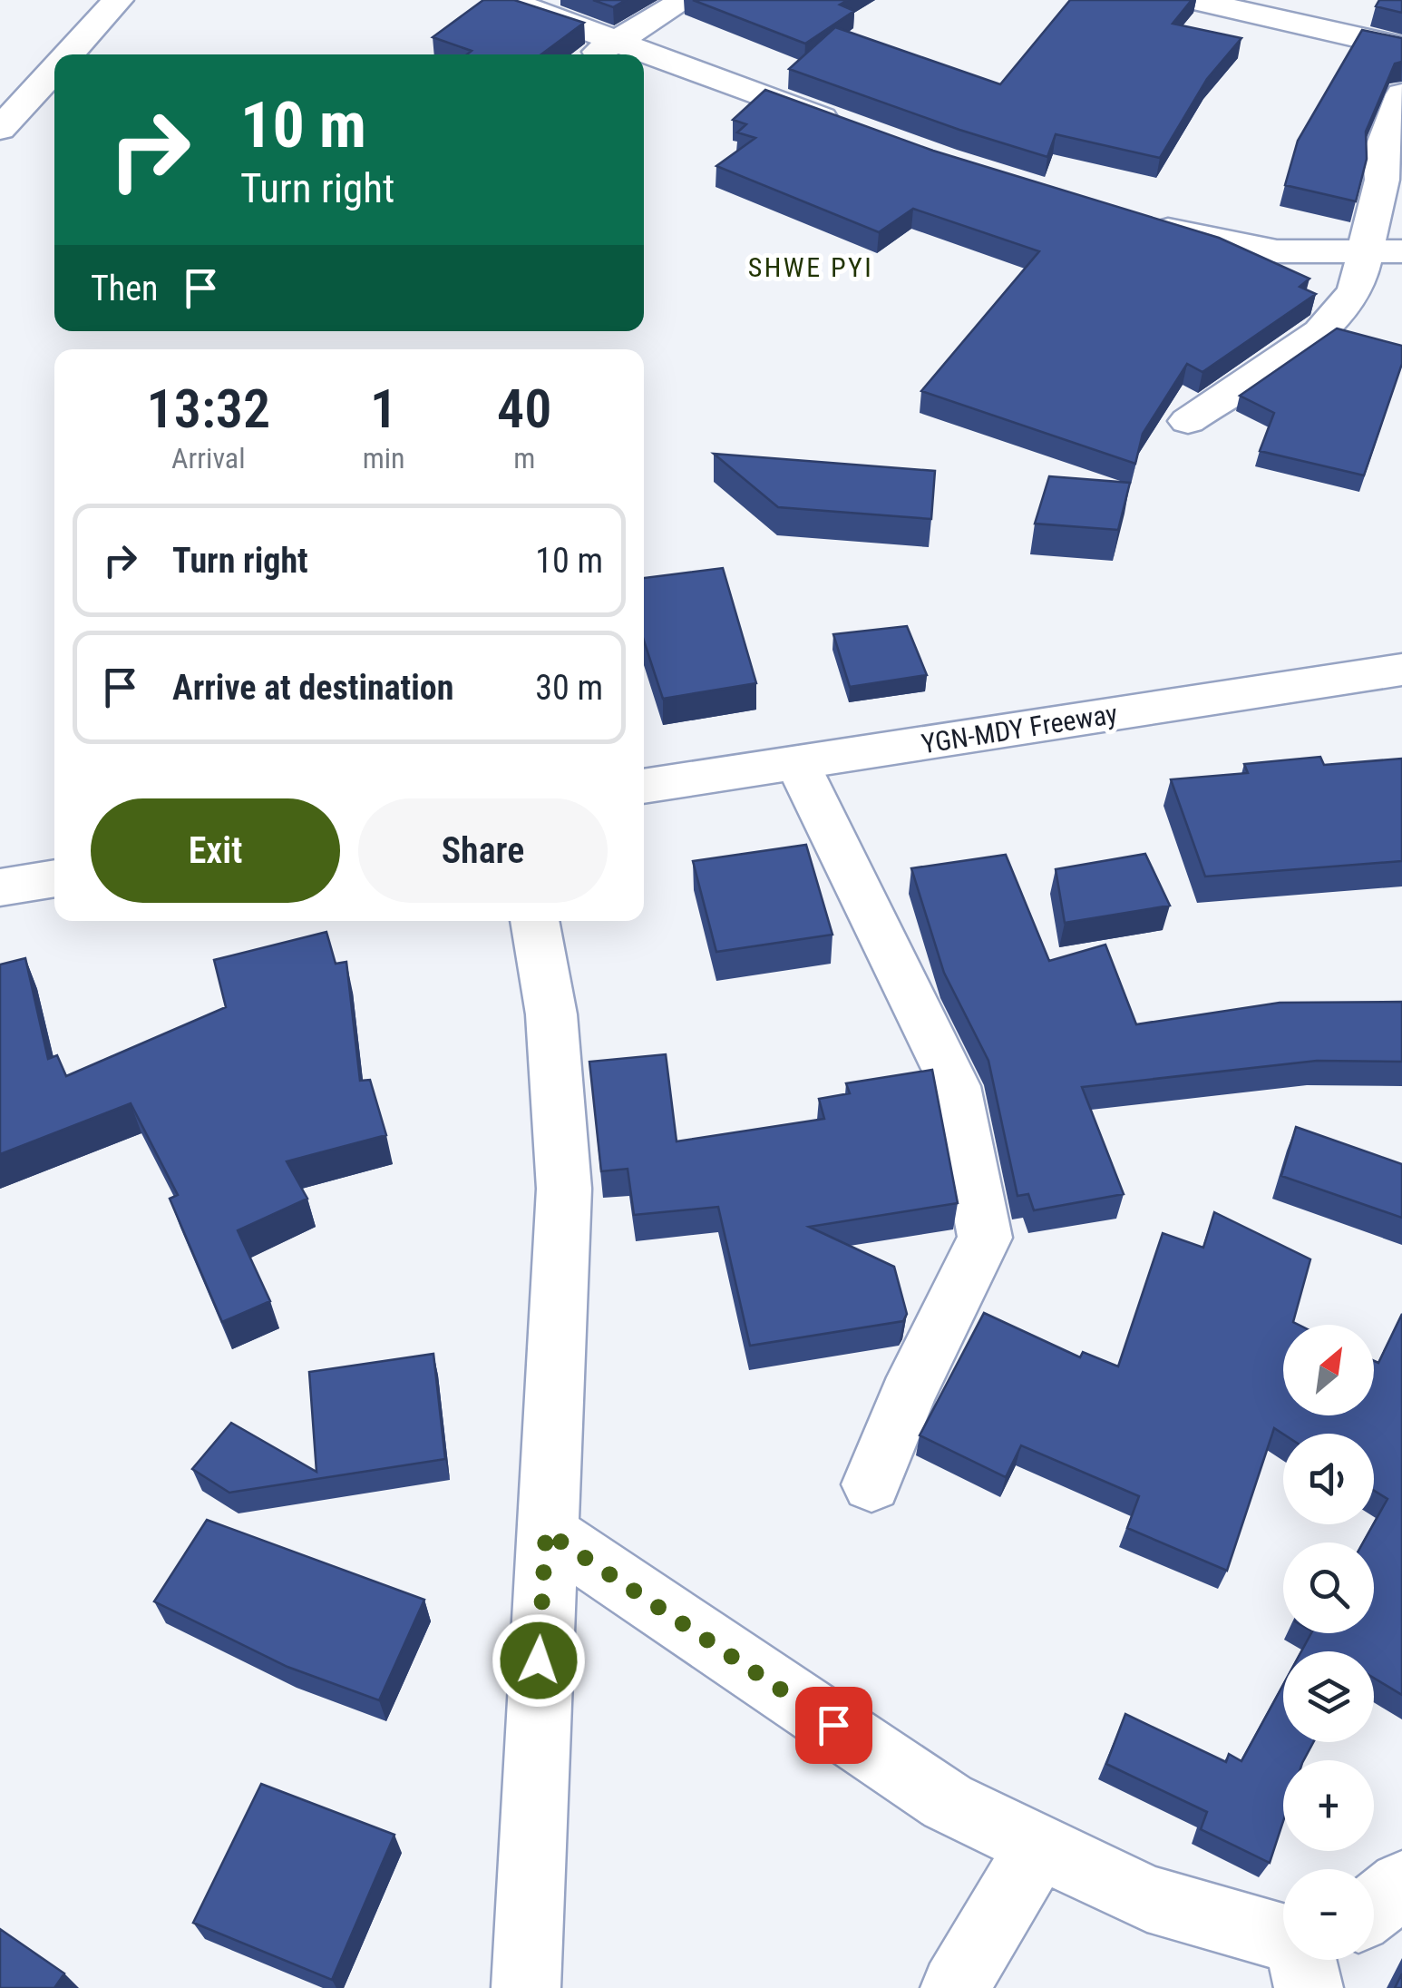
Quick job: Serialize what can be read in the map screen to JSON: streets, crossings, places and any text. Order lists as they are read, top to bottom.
{
  "streets": {
    "street": ["YGN-MDY Freeway"]
  },
  "districts": ["SHWE PYI"],
  "north": "top right",
  "page": {
    "turn": ["10 m", "Turn right"],
    "then": "Then",
    "eta": [
      "13:32",
      "Arrival",
      "1",
      "min",
      "40",
      "m"
    ],
    "list": [
      {
        "name": "Turn right",
        "value": "10 m"
      },
      {
        "name": "Arrive at destination",
        "value": "30 m"
      }
    ],
    "buttons": ["Exit", "Share"],
    "map_buttons": ["+", "−"]
  }
}
